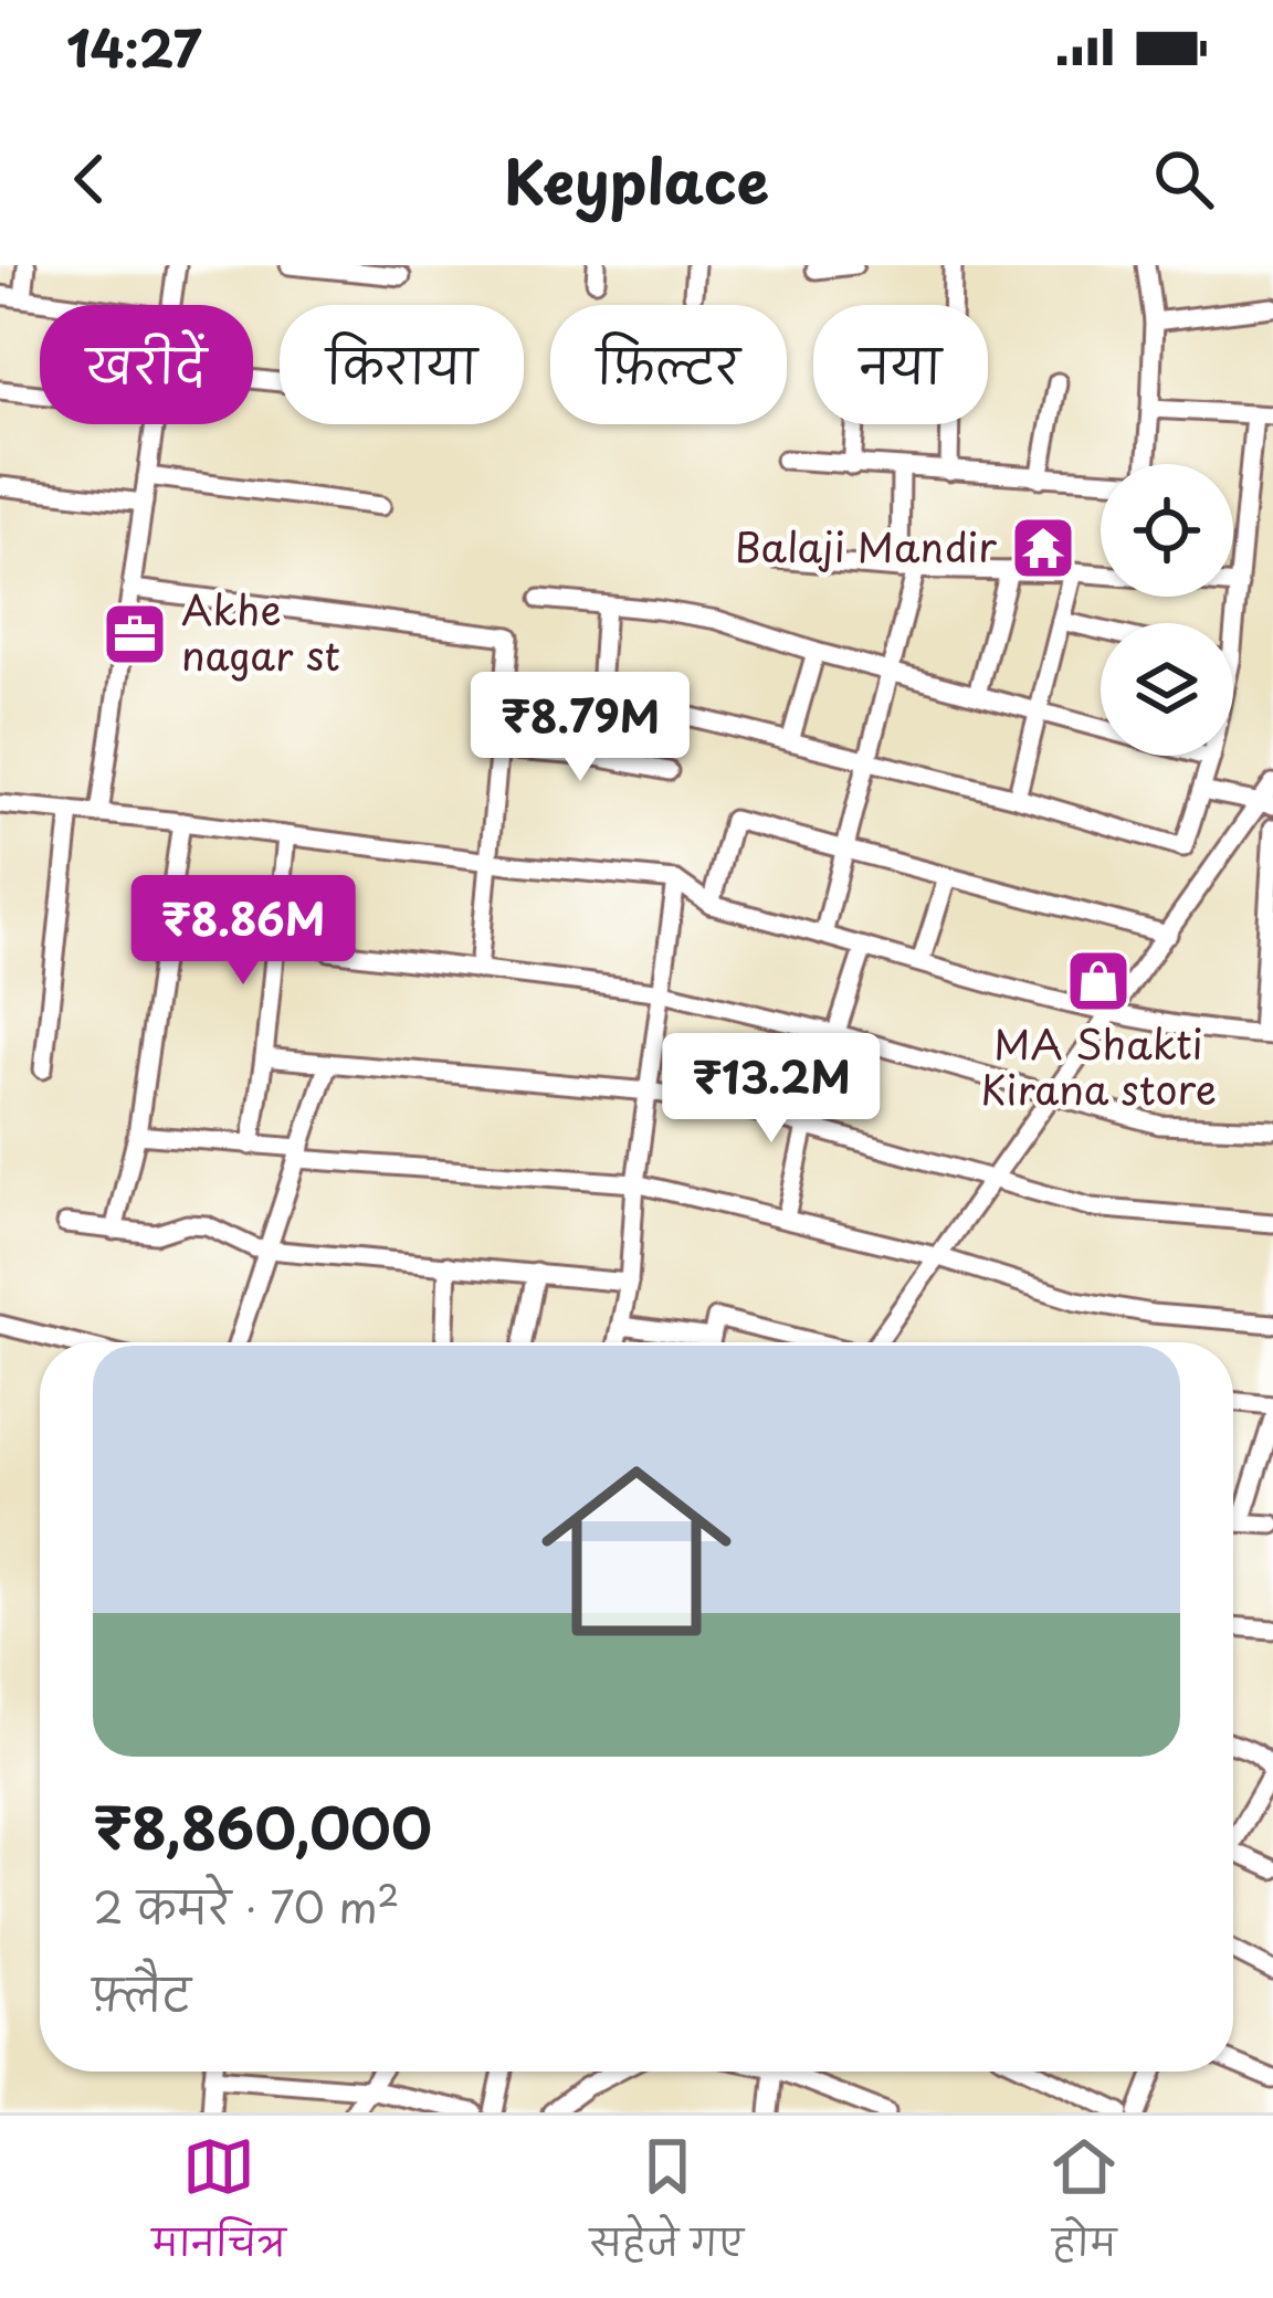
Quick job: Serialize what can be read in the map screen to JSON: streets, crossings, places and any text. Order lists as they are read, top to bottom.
{
  "places": {
    "temple": ["Balaji Mandir"],
    "office": ["Akhe nagar st"],
    "shop": ["MA Shakti Kirana store"]
  },
  "page": {
    "status": "14:27",
    "header": "Keyplace",
    "chip": [
      "खरीदें",
      "किराया",
      "फ़िल्टर",
      "नया"
    ],
    "price": ["₹8.79M", "₹8.86M", "₹13.2M"],
    "list": [
      {
        "name": "₹8,860,000",
        "note": "2 कमरे · 70 m² · फ़्लैट"
      }
    ],
    "tabs": ["मानचित्र", "सहेजे गए", "होम"]
  }
}
